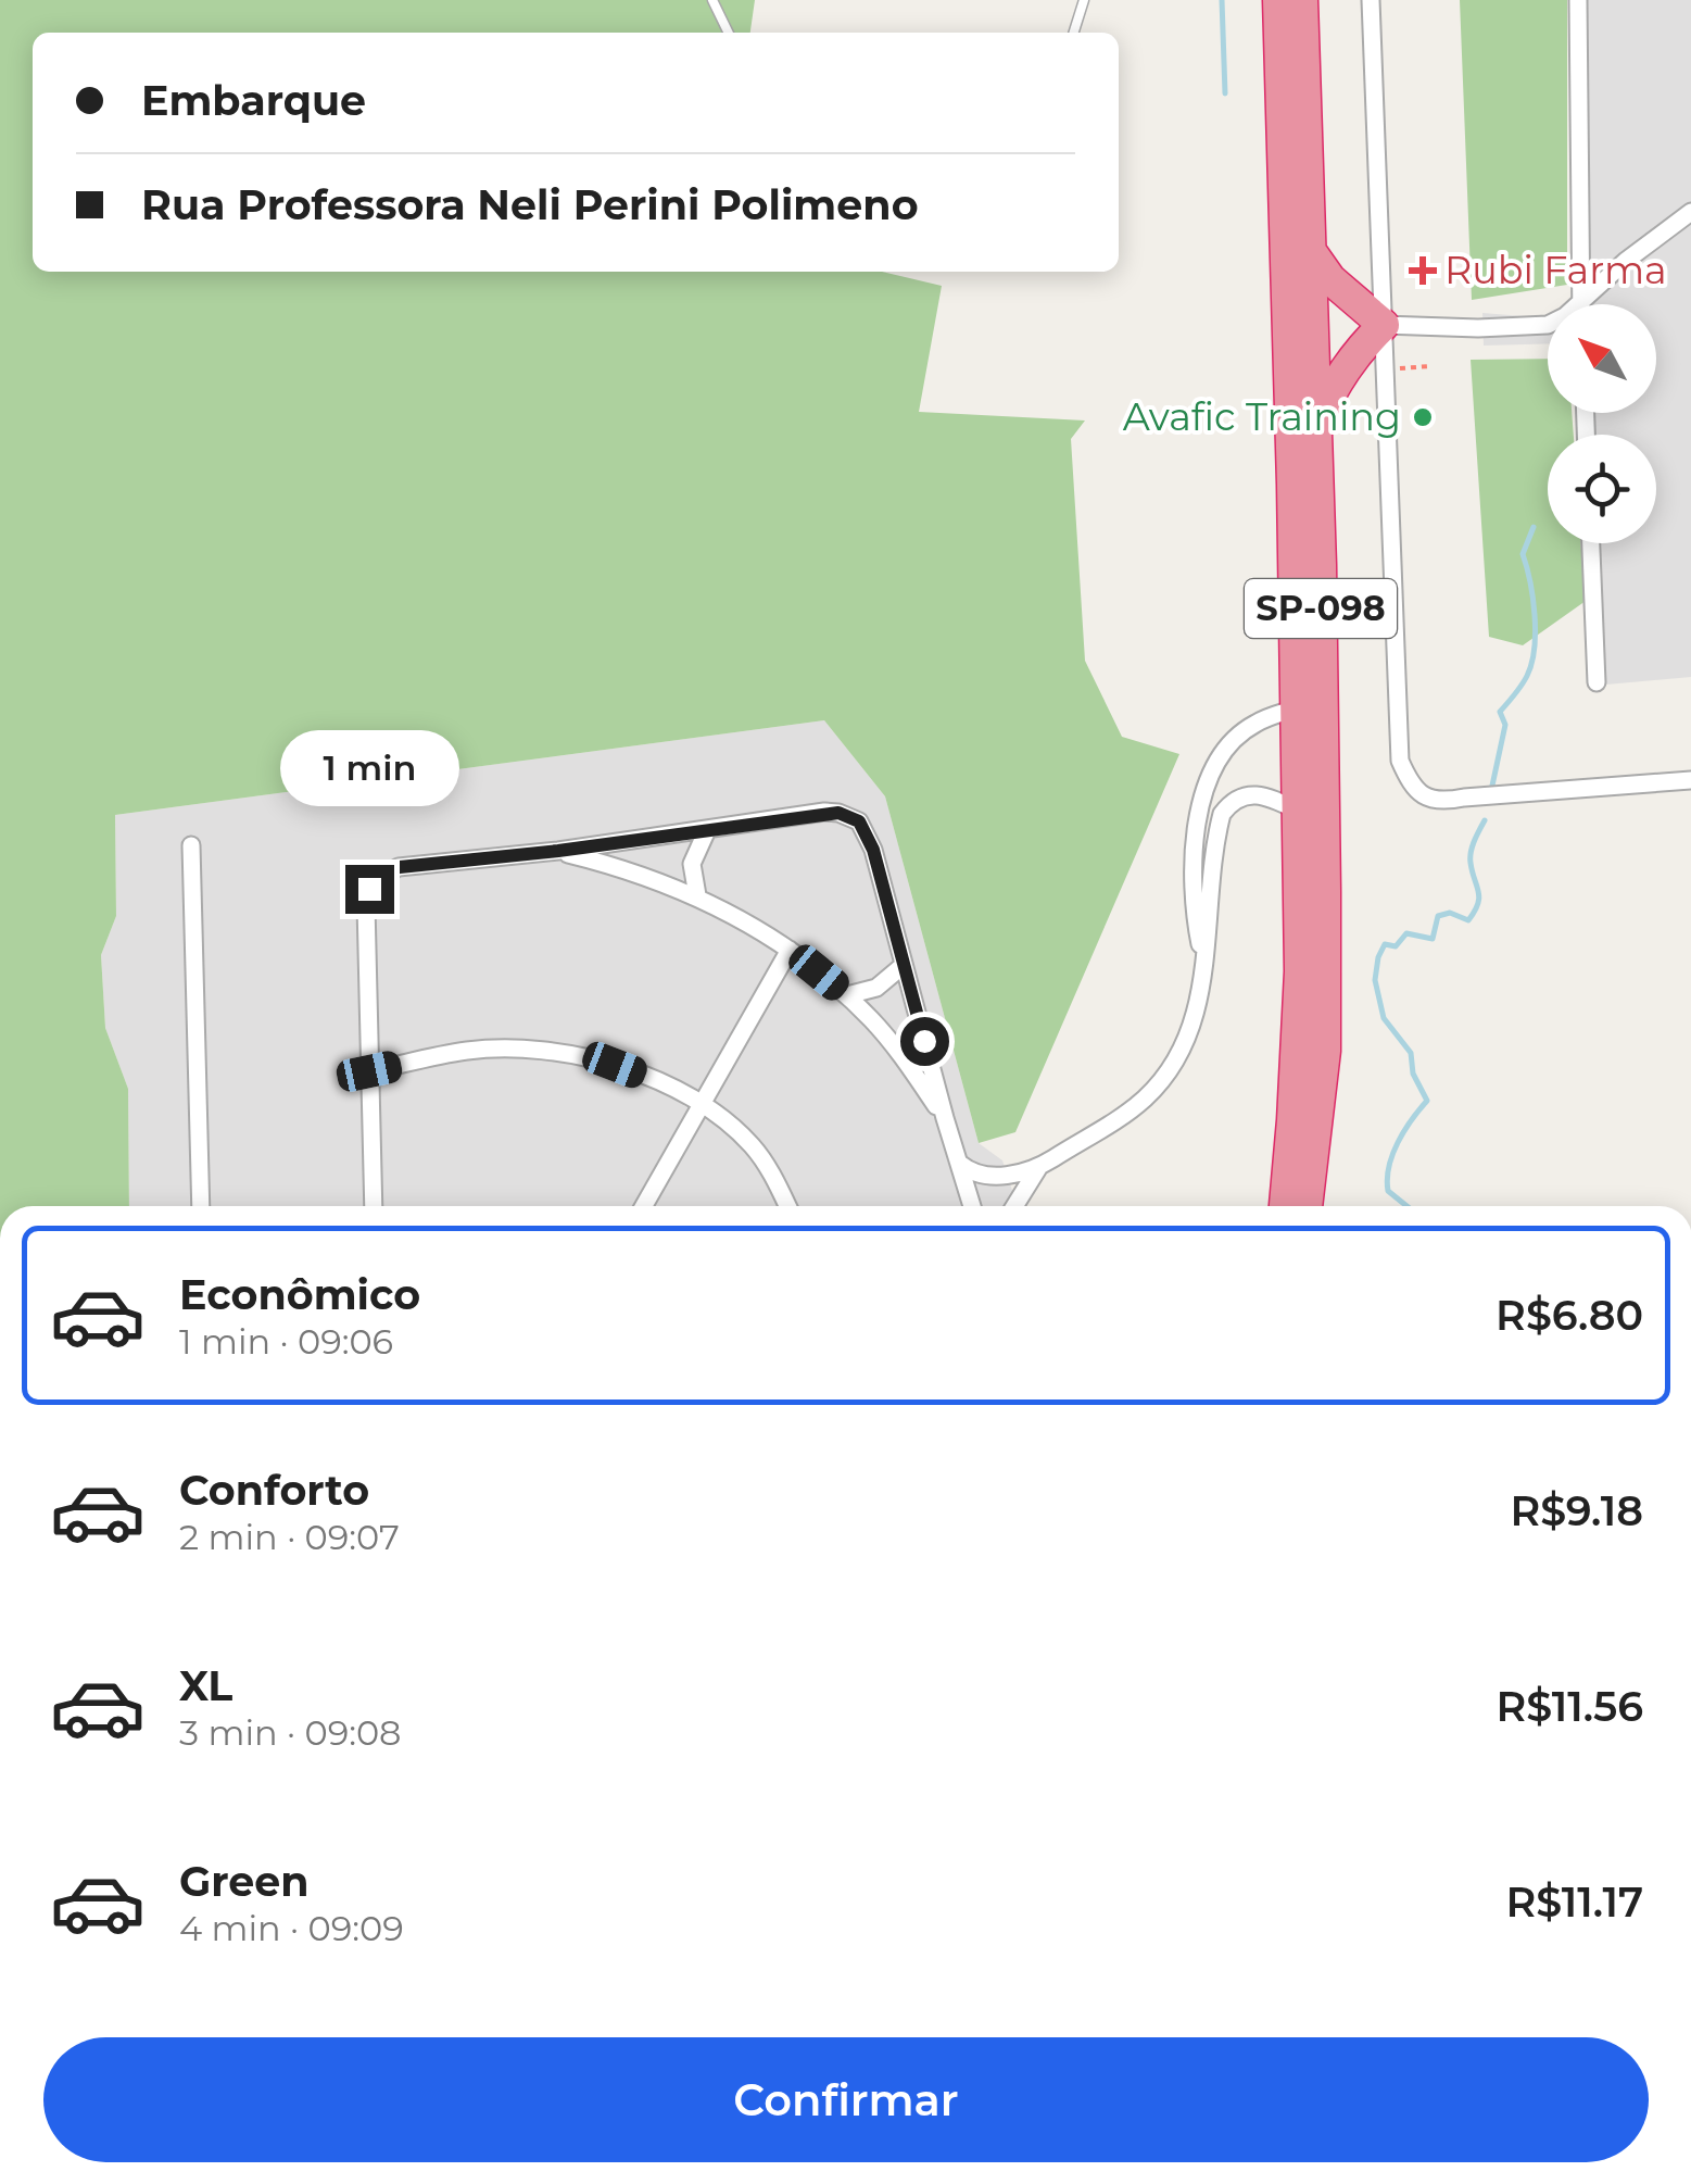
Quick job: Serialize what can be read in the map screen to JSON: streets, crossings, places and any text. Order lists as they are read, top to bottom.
{
  "streets": {
    "highway": ["SP-098"]
  },
  "places": {
    "health": ["Rubi Farma"],
    "other": ["Avafic Training"]
  },
  "north": "top left",
  "page": {
    "banner": ["Embarque", "Rua Professora Neli Perini Polimeno"],
    "bubble": "1 min",
    "list": [
      {
        "name": "Econômico",
        "note": "1 min · 09:06",
        "value": "R$6.80"
      },
      {
        "name": "Conforto",
        "note": "2 min · 09:07",
        "value": "R$9.18"
      },
      {
        "name": "XL",
        "note": "3 min · 09:08",
        "value": "R$11.56"
      },
      {
        "name": "Green",
        "note": "4 min · 09:09",
        "value": "R$11.17"
      }
    ],
    "buttons": "Confirmar"
  }
}
